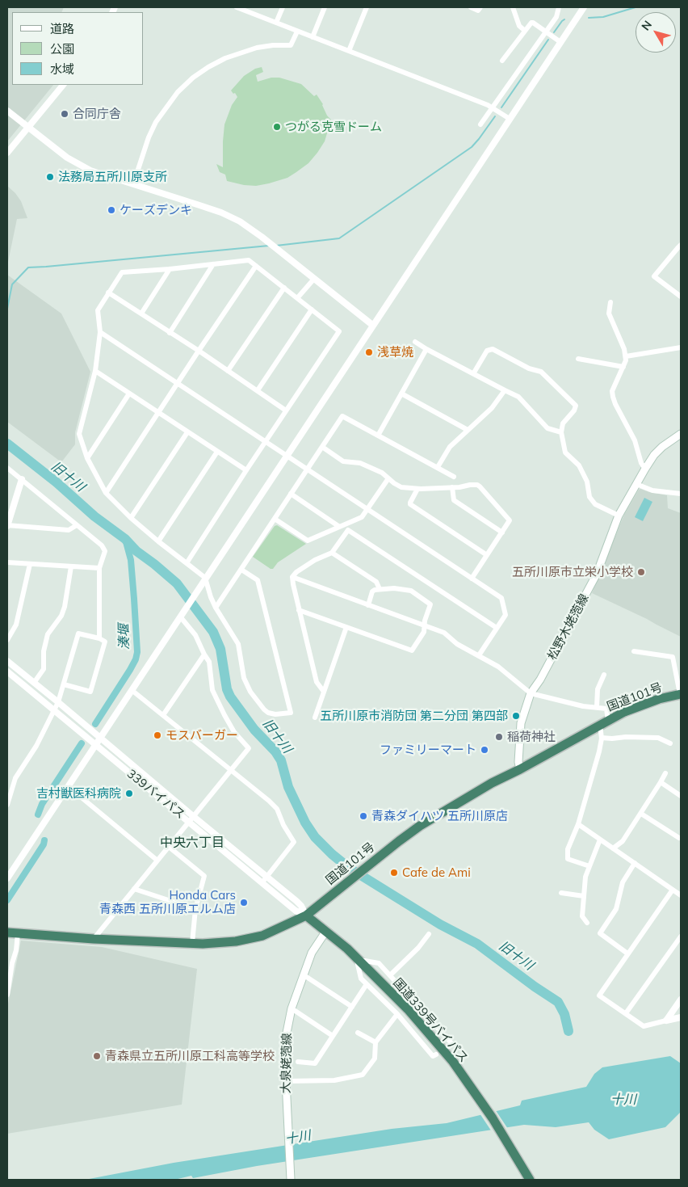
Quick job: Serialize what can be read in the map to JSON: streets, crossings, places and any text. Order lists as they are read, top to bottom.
{
  "streets": {
    "highway": ["国道101号", "国道339号バイパス"],
    "main road": ["松野木姥萢線", "大泉姥萢線"],
    "street": ["339バイパス"]
  },
  "crossings": [
    ["松野木姥萢線", "国道101号"],
    ["国道101号", "339バイパス"],
    ["国道101号", "国道339号バイパス"],
    ["339バイパス", "国道339号バイパス"],
    ["国道339号バイパス", "大泉姥萢線"]
  ],
  "districts": ["中央六丁目"],
  "water": ["旧十川", "湊堰", "十川"],
  "places": [
    "合同庁舎",
    "つがる克雪ドーム",
    "法務局五所川原支所",
    "ケーズデンキ",
    "浅草焼",
    "五所川原市立栄小学校",
    "五所川原市消防団 第二分団 第四部",
    "モスバーガー",
    "稲荷神社",
    "ファミリーマート",
    "吉村獣医科病院",
    "青森ダイハツ 五所川原店",
    "Cafe de Ami",
    "Honda Cars 青森西 五所川原エルム店",
    "青森県立五所川原工科高等学校"
  ],
  "legend": ["道路", "公園", "水域"],
  "north": "top left"
}
